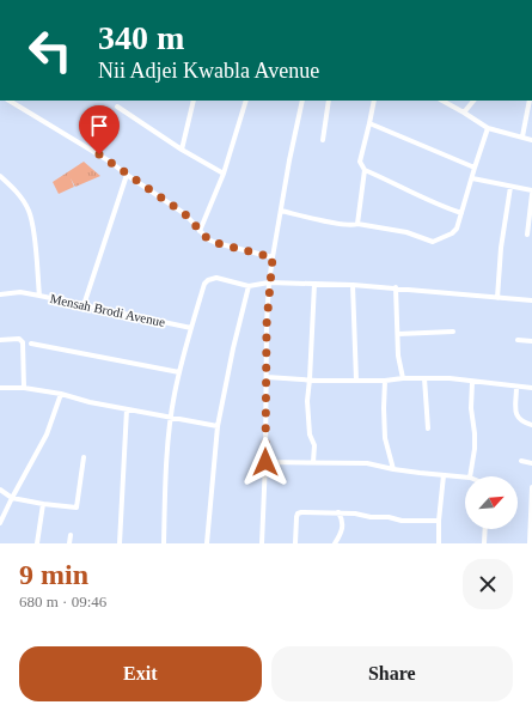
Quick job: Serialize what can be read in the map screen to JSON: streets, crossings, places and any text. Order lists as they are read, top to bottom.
{
  "streets": {
    "street": ["Mensah Brodi Avenue"]
  },
  "north": "top right",
  "page": {
    "turn": ["340 m", "Nii Adjei Kwabla Avenue"],
    "heading": ["9 min", "680 m · 09:46"],
    "buttons": ["Exit", "Share"]
  }
}
